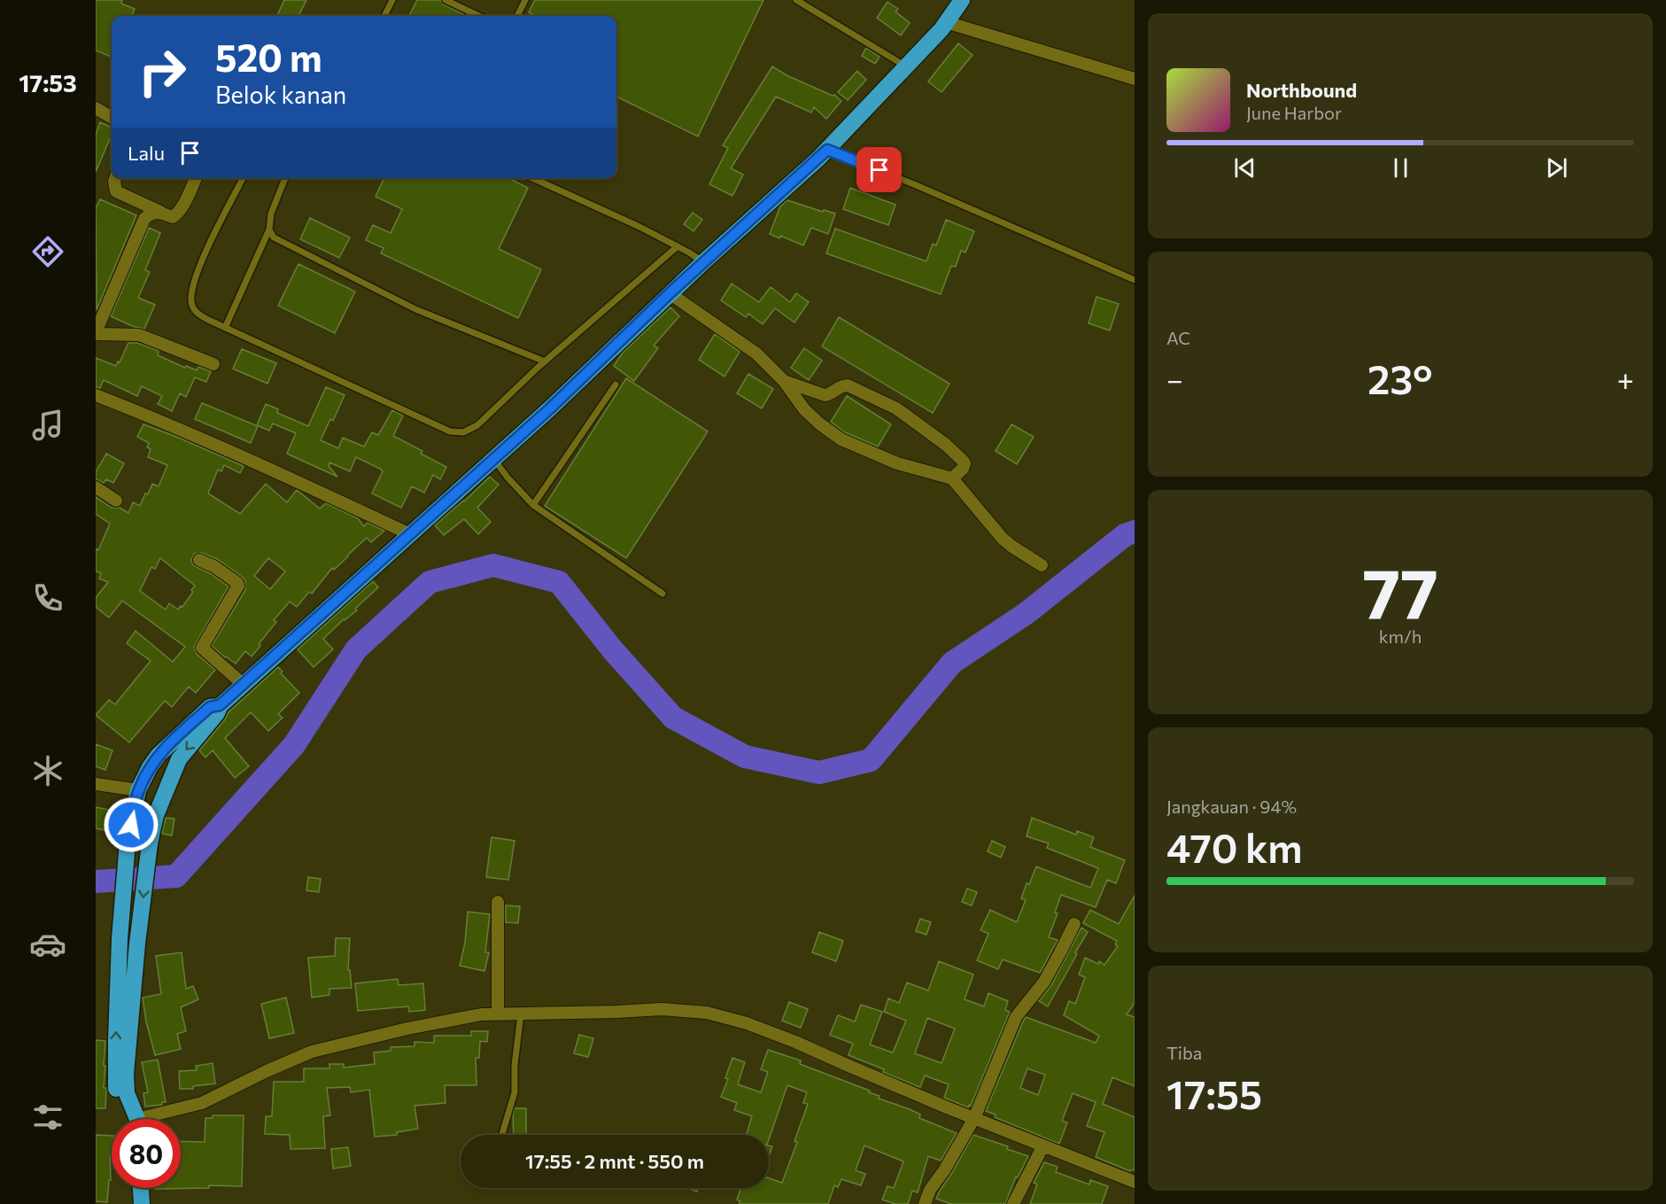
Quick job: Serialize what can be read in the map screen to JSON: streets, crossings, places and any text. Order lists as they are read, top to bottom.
{
  "page": {
    "tabs": "17:53",
    "turn": ["520 m", "Belok kanan"],
    "song": ["Northbound", "June Harbor"],
    "then": "Lalu",
    "tile": [
      "AC",
      ["77", "km/h"],
      ["Jangkauan · 94%", "470 km"],
      ["Tiba", "17:55"]
    ],
    "heat": ["−", "23°", "+"],
    "limit": "80",
    "trip": "17:55 · 2 mnt · 550 m"
  }
}
